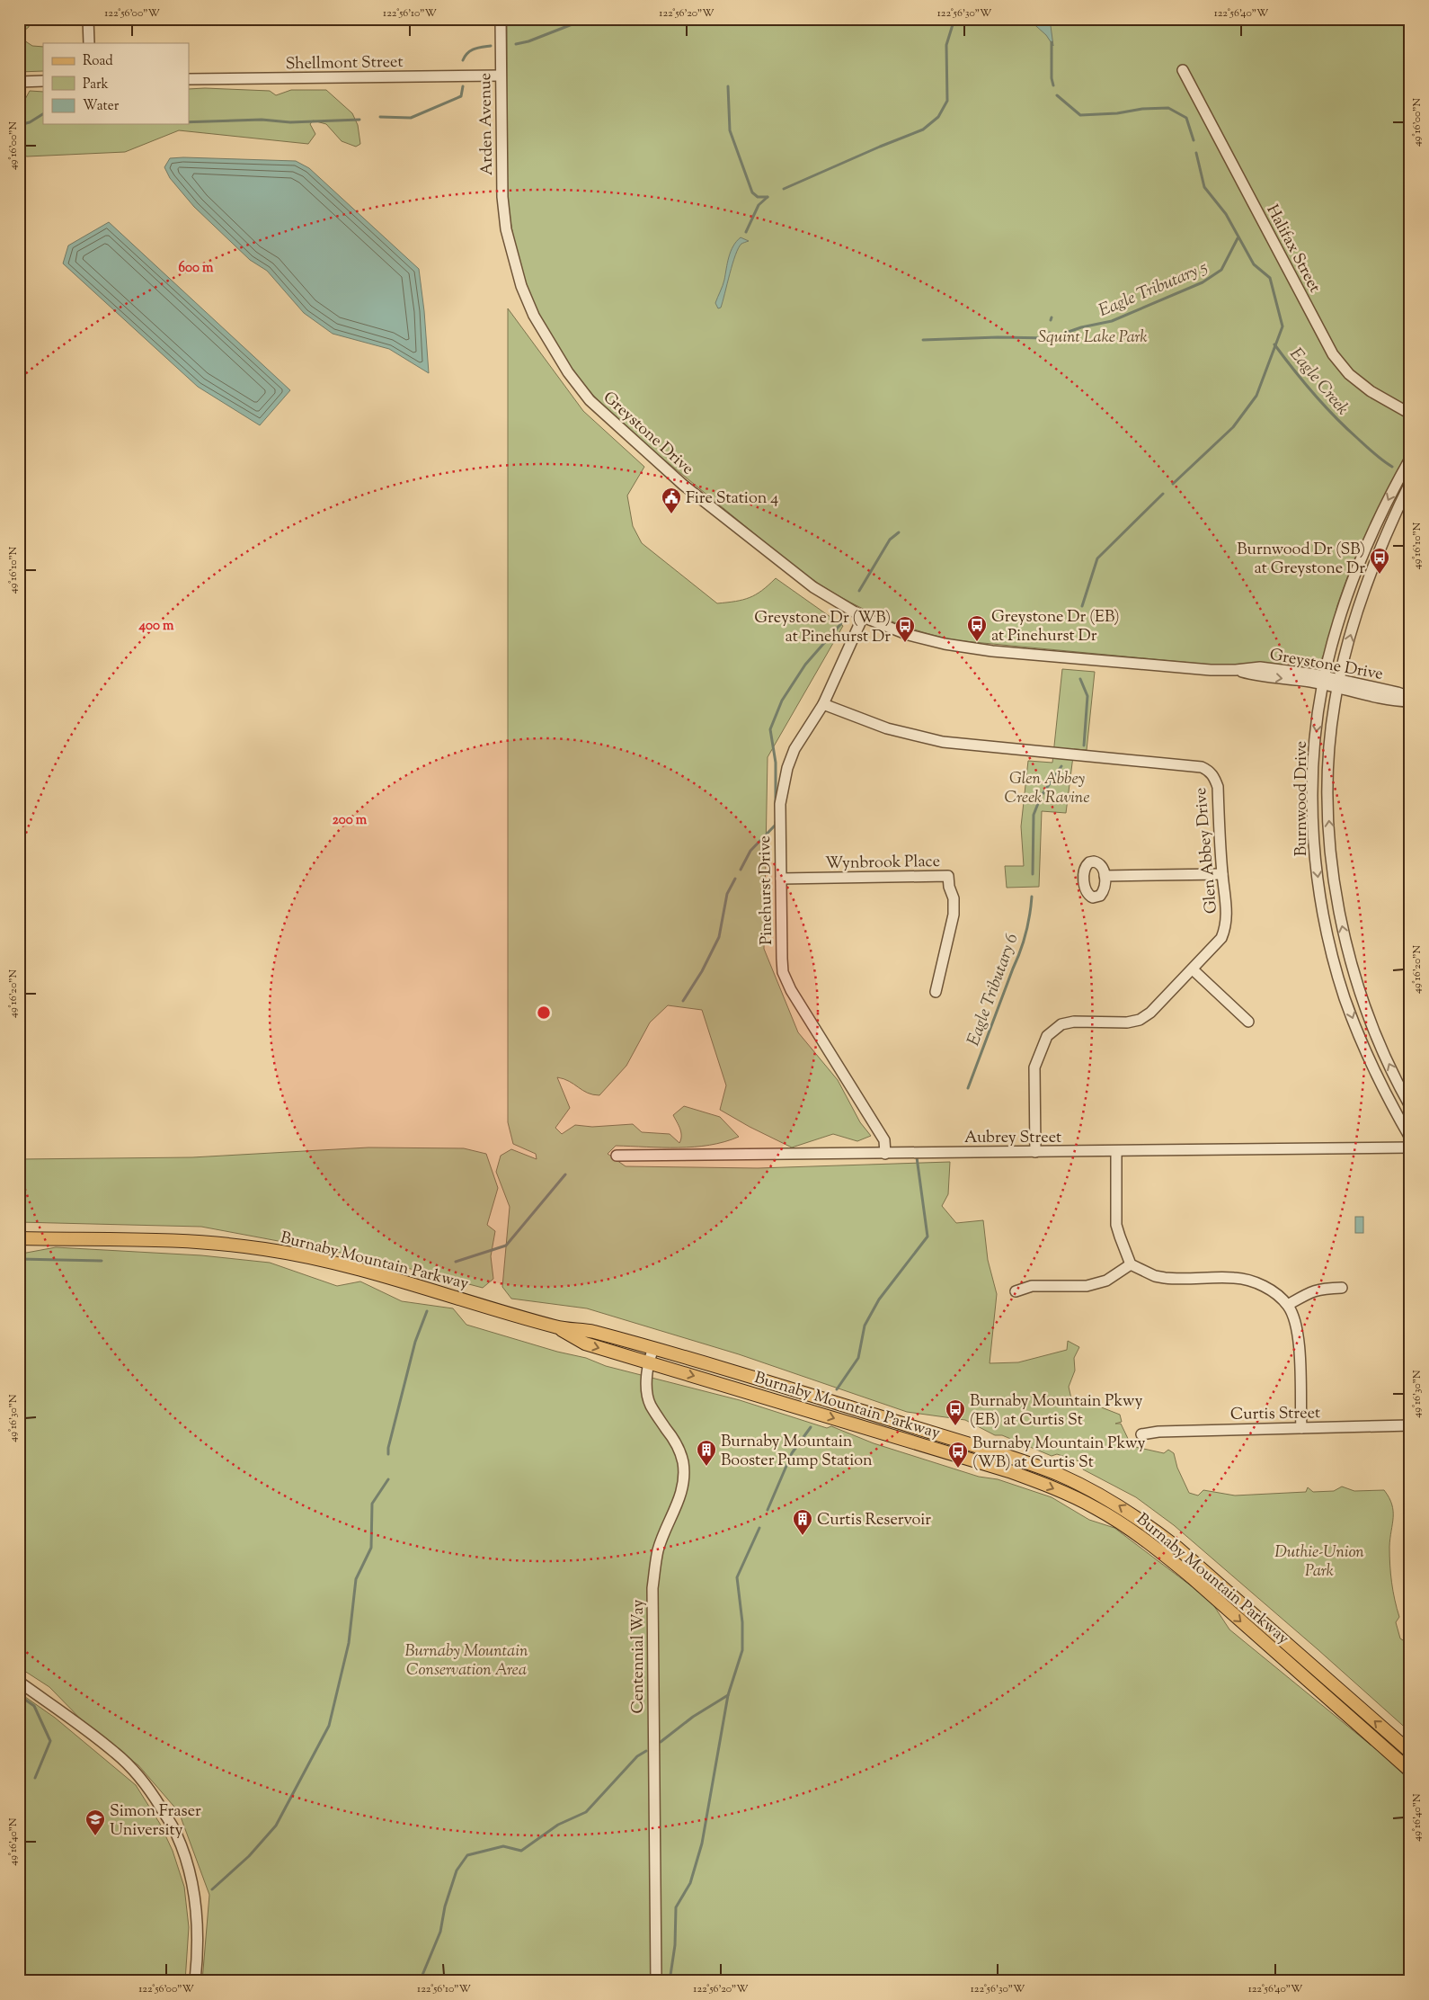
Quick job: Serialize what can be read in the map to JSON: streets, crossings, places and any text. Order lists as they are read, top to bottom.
{
  "streets": {
    "main road": ["Burnaby Mountain Parkway"],
    "street": [
      "Shellmont Street",
      "Arden Avenue",
      "Halifax Street",
      "Greystone Drive",
      "Burnwood Drive",
      "Glen Abbey Drive",
      "Wynbrook Place",
      "Pinehurst Drive",
      "Aubrey Street",
      "Curtis Street",
      "Centennial Way"
    ]
  },
  "crossings": [
    ["Shellmont Street", "Arden Avenue"],
    ["Arden Avenue", "Greystone Drive"],
    ["Greystone Drive", "Burnwood Drive"],
    ["Greystone Drive", "Pinehurst Drive"],
    ["Glen Abbey Drive", "Pinehurst Drive"],
    ["Glen Abbey Drive", "Aubrey Street"],
    ["Wynbrook Place", "Pinehurst Drive"],
    ["Pinehurst Drive", "Aubrey Street"],
    ["Burnaby Mountain Parkway", "Centennial Way"]
  ],
  "water": ["Eagle Tributary 5", "Eagle Creek", "Eagle Tributary 6"],
  "parks": [
    "Squint Lake Park",
    "Glen Abbey Creek Ravine",
    "Duthie-Union Park",
    "Burnaby Mountain Conservation Area"
  ],
  "places": {
    "public building": ["Fire Station 4"],
    "bus stop": [
      "Burnwood Dr (SB) at Greystone Dr",
      "Greystone Dr (EB) at Pinehurst Dr",
      "Greystone Dr (WB) at Pinehurst Dr",
      "Burnaby Mountain Pkwy (EB) at Curtis St",
      "Burnaby Mountain Pkwy (WB) at Curtis St"
    ],
    "building": ["Burnaby Mountain Booster Pump Station", "Curtis Reservoir"],
    "school or university": ["Simon Fraser University"]
  },
  "legend": ["Road", "Park", "Water"],
  "coordinates": [
    "122°56'00\"W",
    "122°56'10\"W",
    "122°56'20\"W",
    "122°56'30\"W",
    "122°56'40\"W",
    "49°16'00\"N",
    "49°16'10\"N",
    "49°16'20\"N",
    "49°16'30\"N",
    "49°16'40\"N"
  ],
  "rings": ["600 m", "400 m", "200 m"]
}
